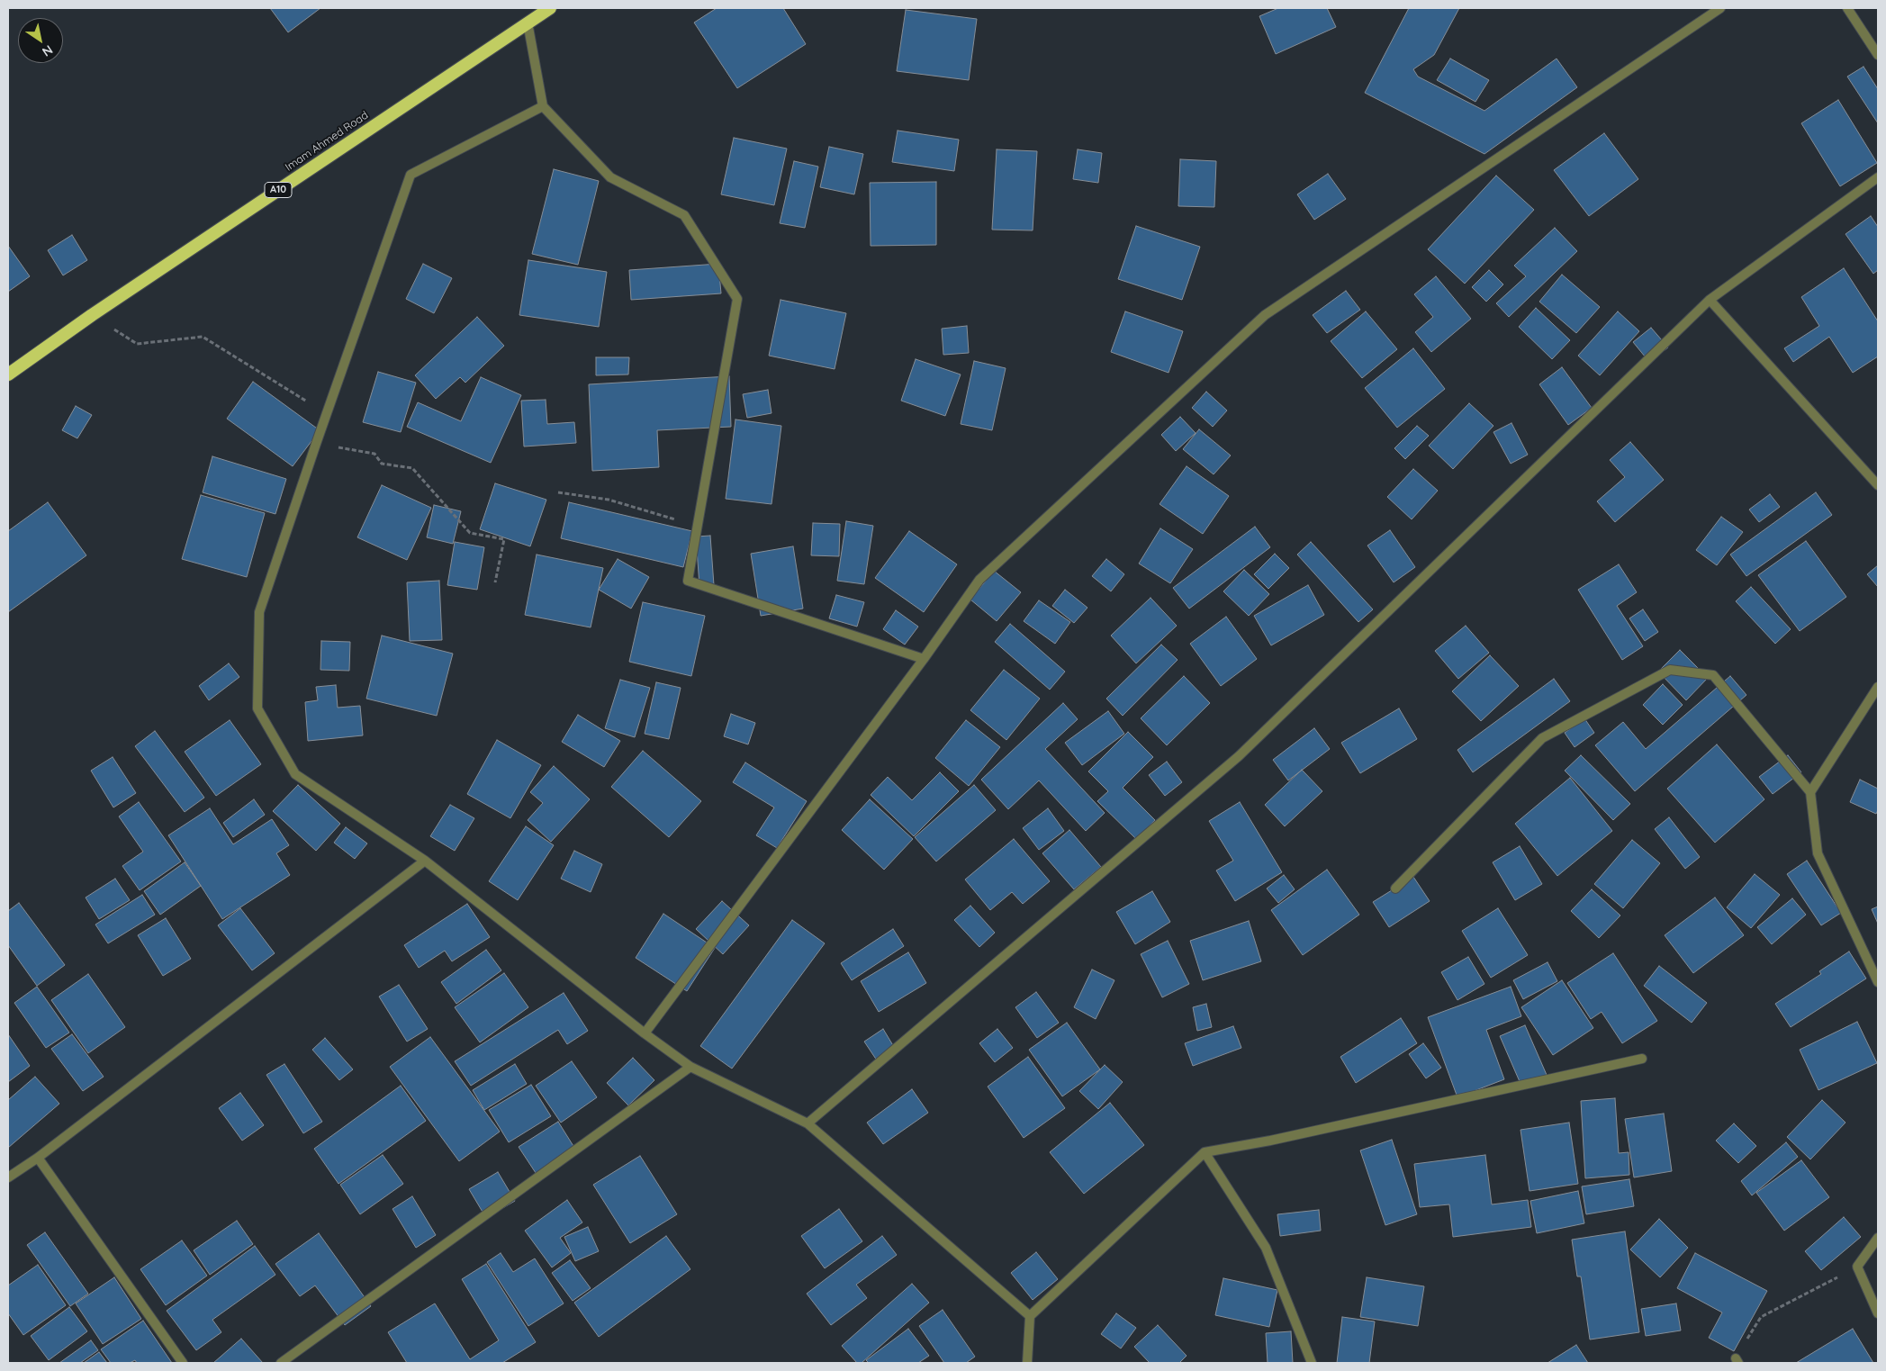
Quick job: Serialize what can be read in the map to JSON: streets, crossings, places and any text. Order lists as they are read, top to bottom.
{
  "streets": {
    "highway": ["Imam Ahmed Road", "A10"]
  },
  "north": "bottom right"
}
